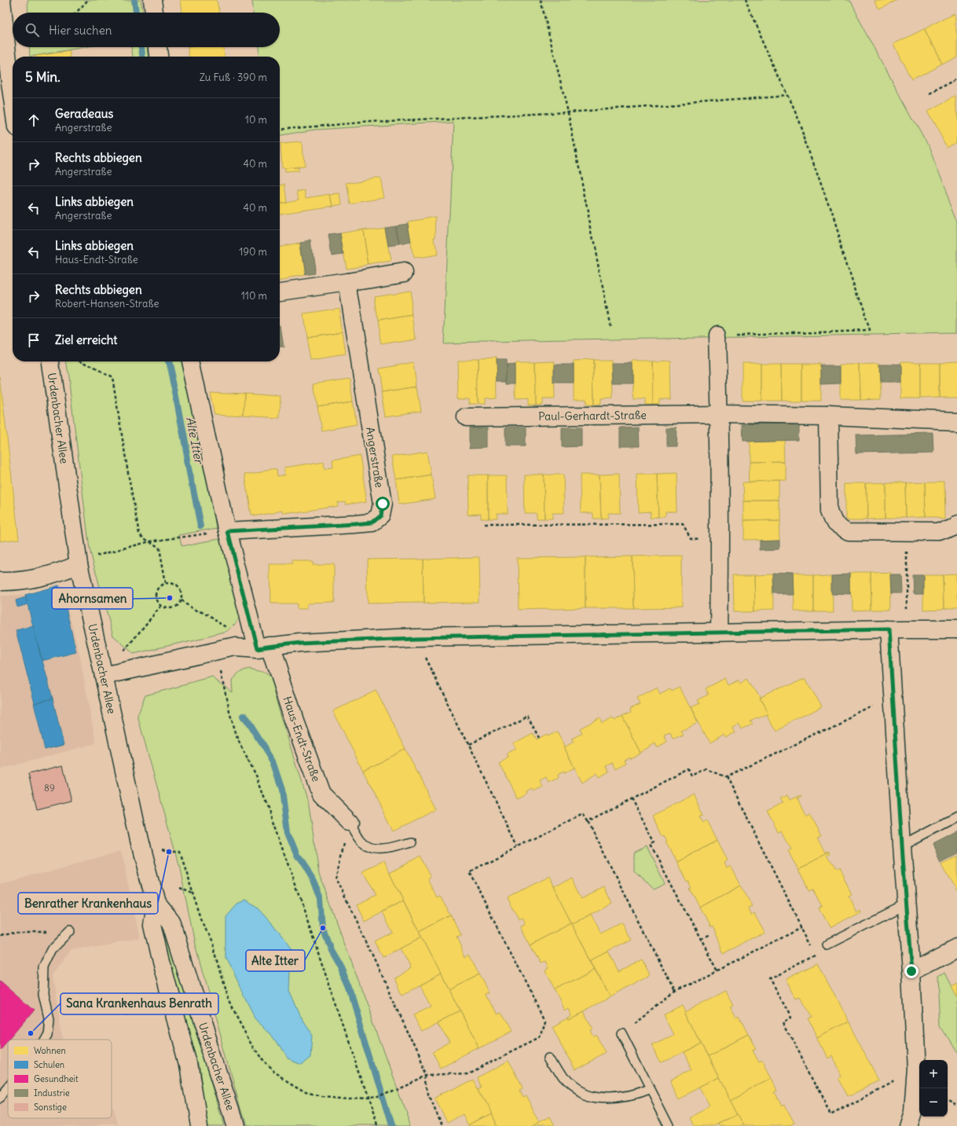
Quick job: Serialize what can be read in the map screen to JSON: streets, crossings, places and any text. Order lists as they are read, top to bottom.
{
  "streets": {
    "street": [
      "Paul-Gerhardt-Straße",
      "Urdenbacher Allee",
      "Angerstraße",
      "Haus-Endt-Straße"
    ]
  },
  "water": ["Alte Itter"],
  "places": [
    "Ahornsamen",
    "Benrather Krankenhaus",
    "Alte Itter",
    "Sana Krankenhaus Benrath"
  ],
  "house_numbers": ["89"],
  "legend": [
    "Wohnen",
    "Schulen",
    "Gesundheit",
    "Industrie",
    "Sonstige"
  ],
  "page": {
    "search": "Hier suchen",
    "heading": ["5 Min.", "Zu Fuß · 390 m"],
    "list": [
      ["Geradeaus", "Angerstraße", "10 m"],
      ["Rechts abbiegen", "Angerstraße", "40 m"],
      ["Links abbiegen", "Angerstraße", "40 m"],
      ["Links abbiegen", "Haus-Endt-Straße", "190 m"],
      ["Rechts abbiegen", "Robert-Hansen-Straße", "110 m"],
      "Ziel erreicht"
    ],
    "map_buttons": ["+", "−"]
  }
}
